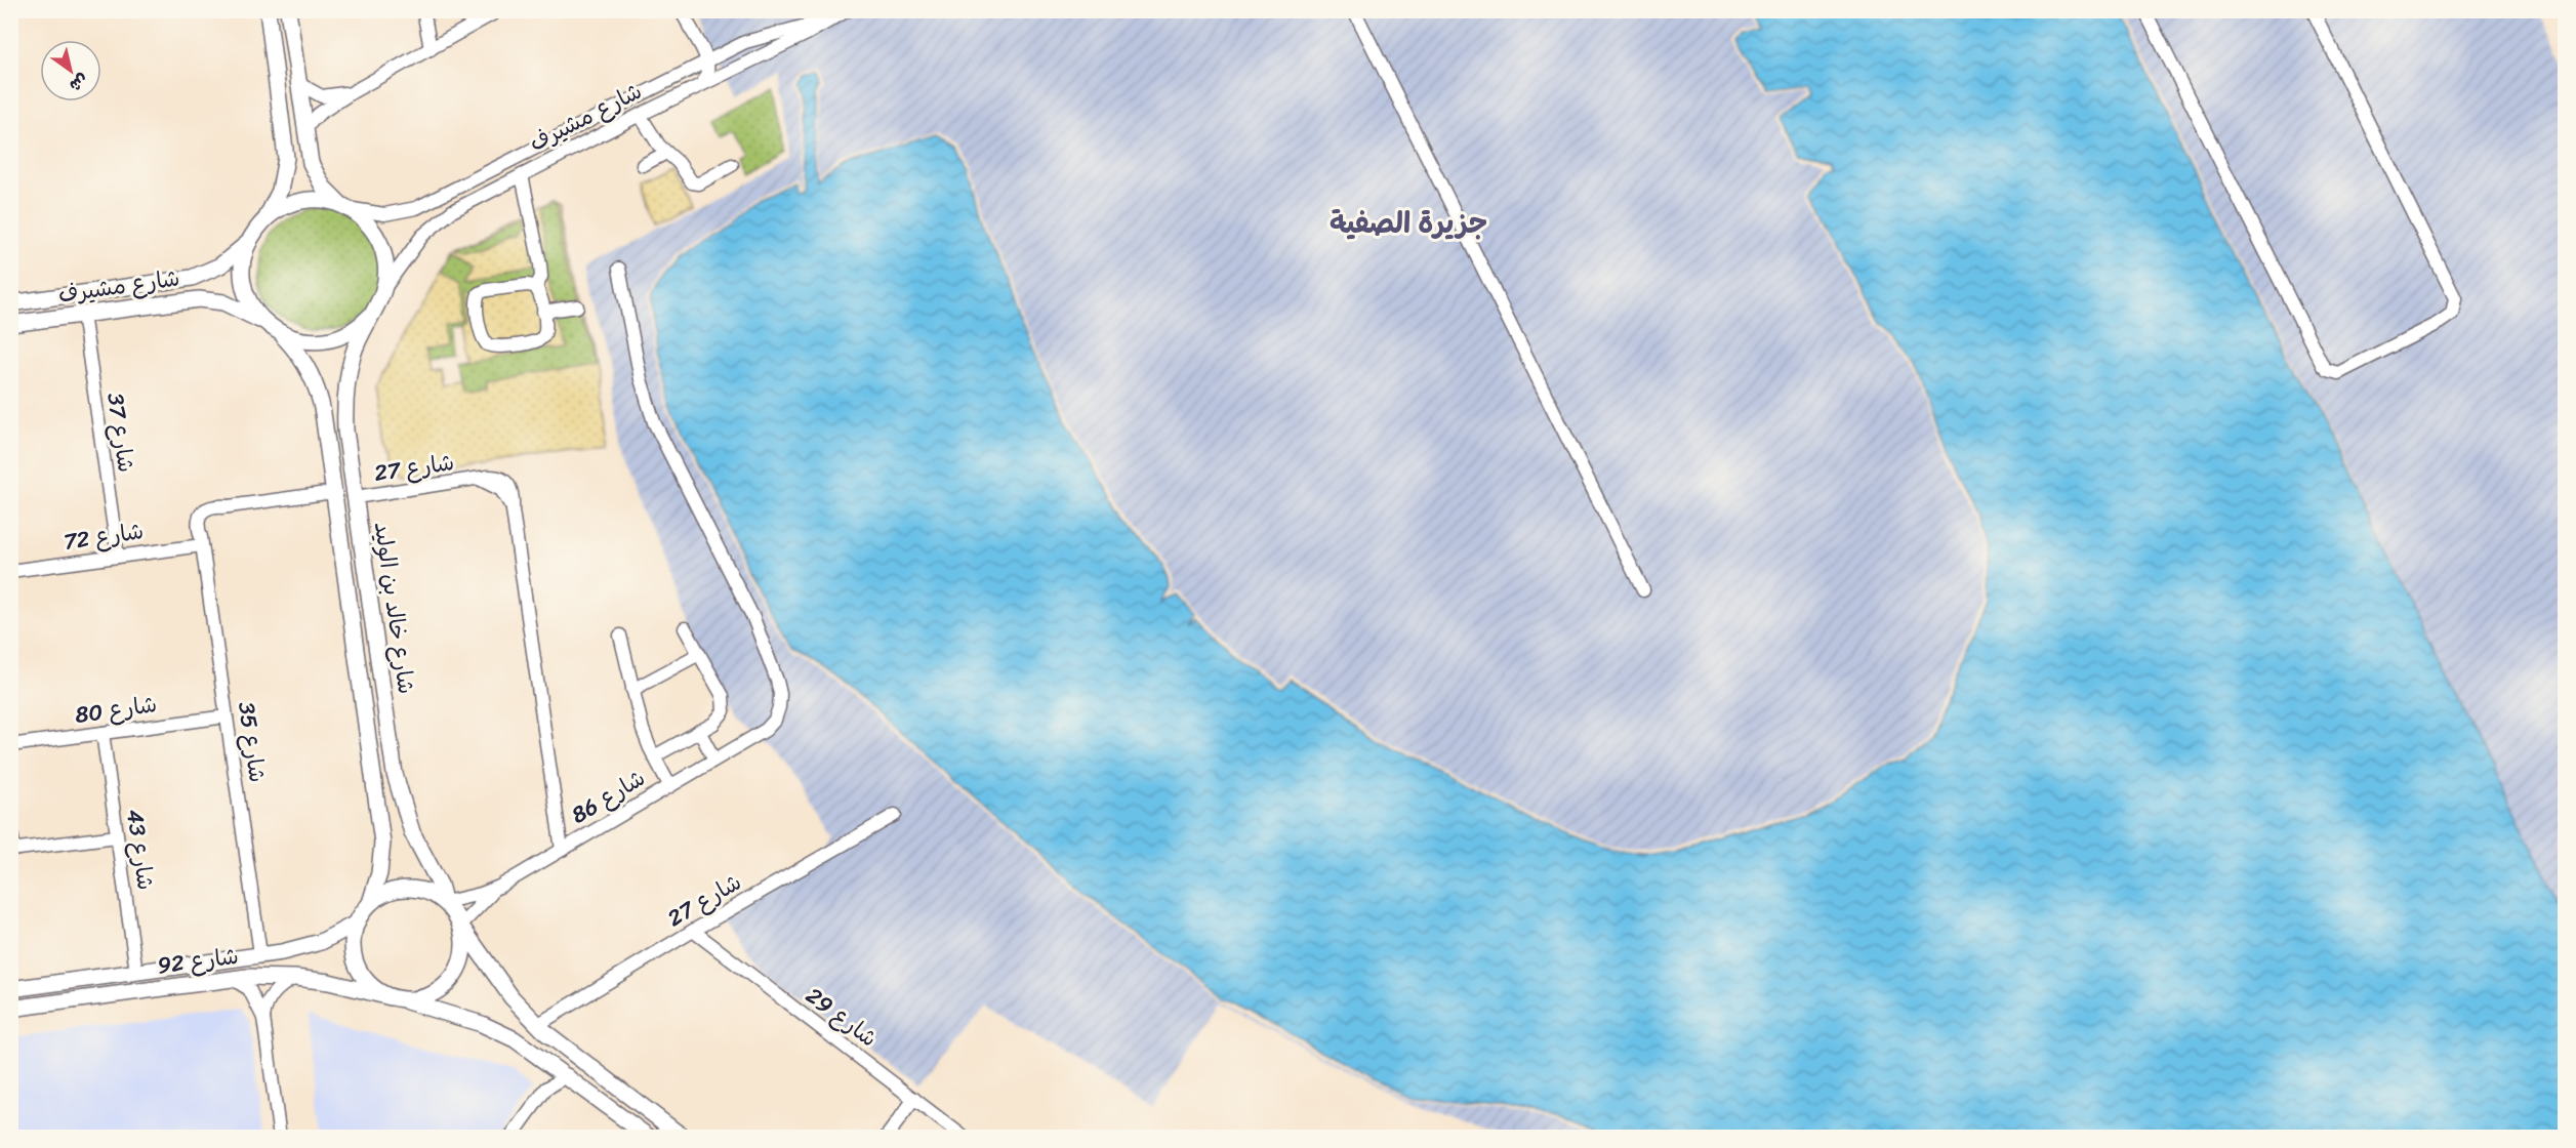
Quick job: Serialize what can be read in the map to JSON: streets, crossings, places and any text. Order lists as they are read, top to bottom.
{
  "streets": {
    "main road": ["شارع مشيرف", "شارع خالد بن الوليد", "شارع 92"],
    "street": [
      "شارع 37",
      "شارع 27",
      "شارع 72",
      "شارع 80",
      "شارع 35",
      "شارع 86",
      "شارع 43",
      "شارع 29"
    ]
  },
  "crossings": [
    ["شارع مشيرف", "شارع 37"],
    ["شارع مشيرف", "شارع خالد بن الوليد"],
    ["شارع 37", "شارع 72"],
    ["شارع 27", "شارع خالد بن الوليد"],
    ["شارع 27", "شارع 86"],
    ["شارع 27", "شارع 29"],
    ["شارع 72", "شارع 35"],
    ["شارع خالد بن الوليد", "شارع 86"],
    ["شارع خالد بن الوليد", "شارع 92"],
    ["شارع 80", "شارع 35"],
    ["شارع 80", "شارع 43"],
    ["شارع 35", "شارع 92"],
    ["شارع 86", "شارع 92"],
    ["شارع 43", "شارع 92"]
  ],
  "districts": ["جزيرة الصفية"],
  "north": "bottom right"
}
